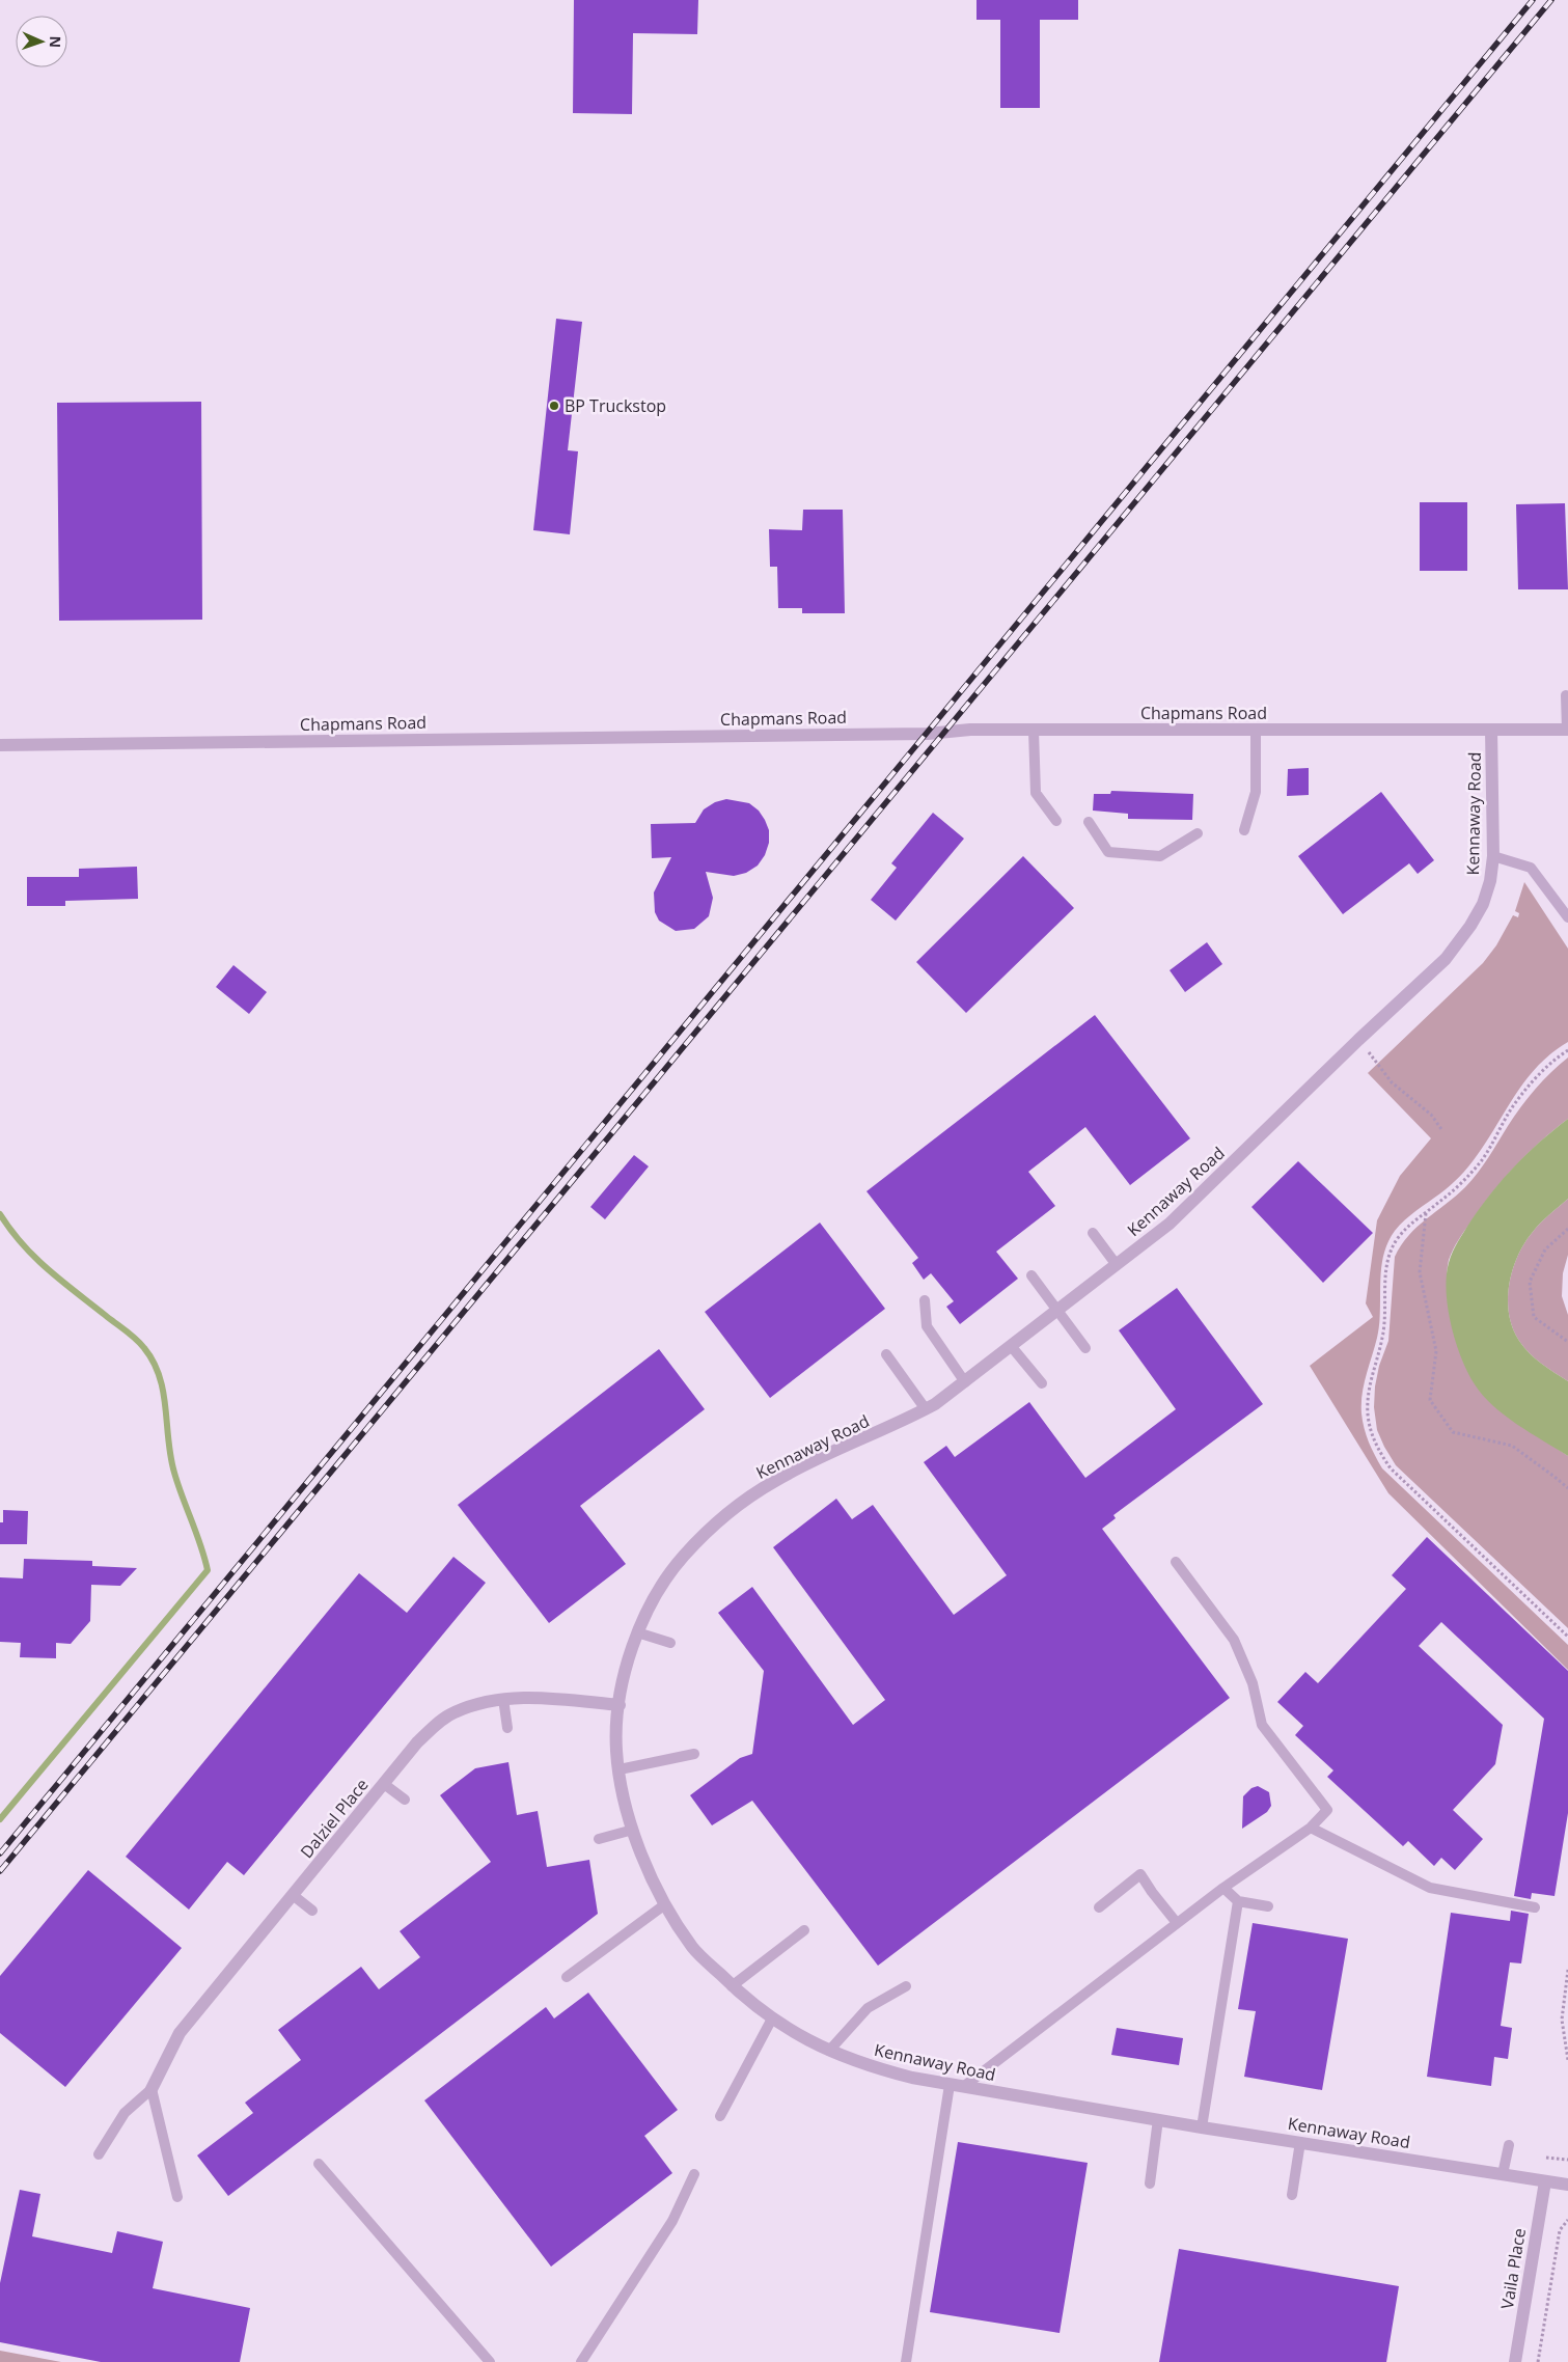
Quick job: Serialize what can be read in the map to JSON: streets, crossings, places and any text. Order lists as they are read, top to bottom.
{
  "streets": {
    "street": [
      "Chapmans Road",
      "Kennaway Road",
      "Dalziel Place",
      "Vaila Place"
    ]
  },
  "crossings": [
    ["Chapmans Road", "Kennaway Road"],
    ["Kennaway Road", "Dalziel Place"],
    ["Kennaway Road", "Vaila Place"]
  ],
  "places": ["BP Truckstop"],
  "north": "right"
}
